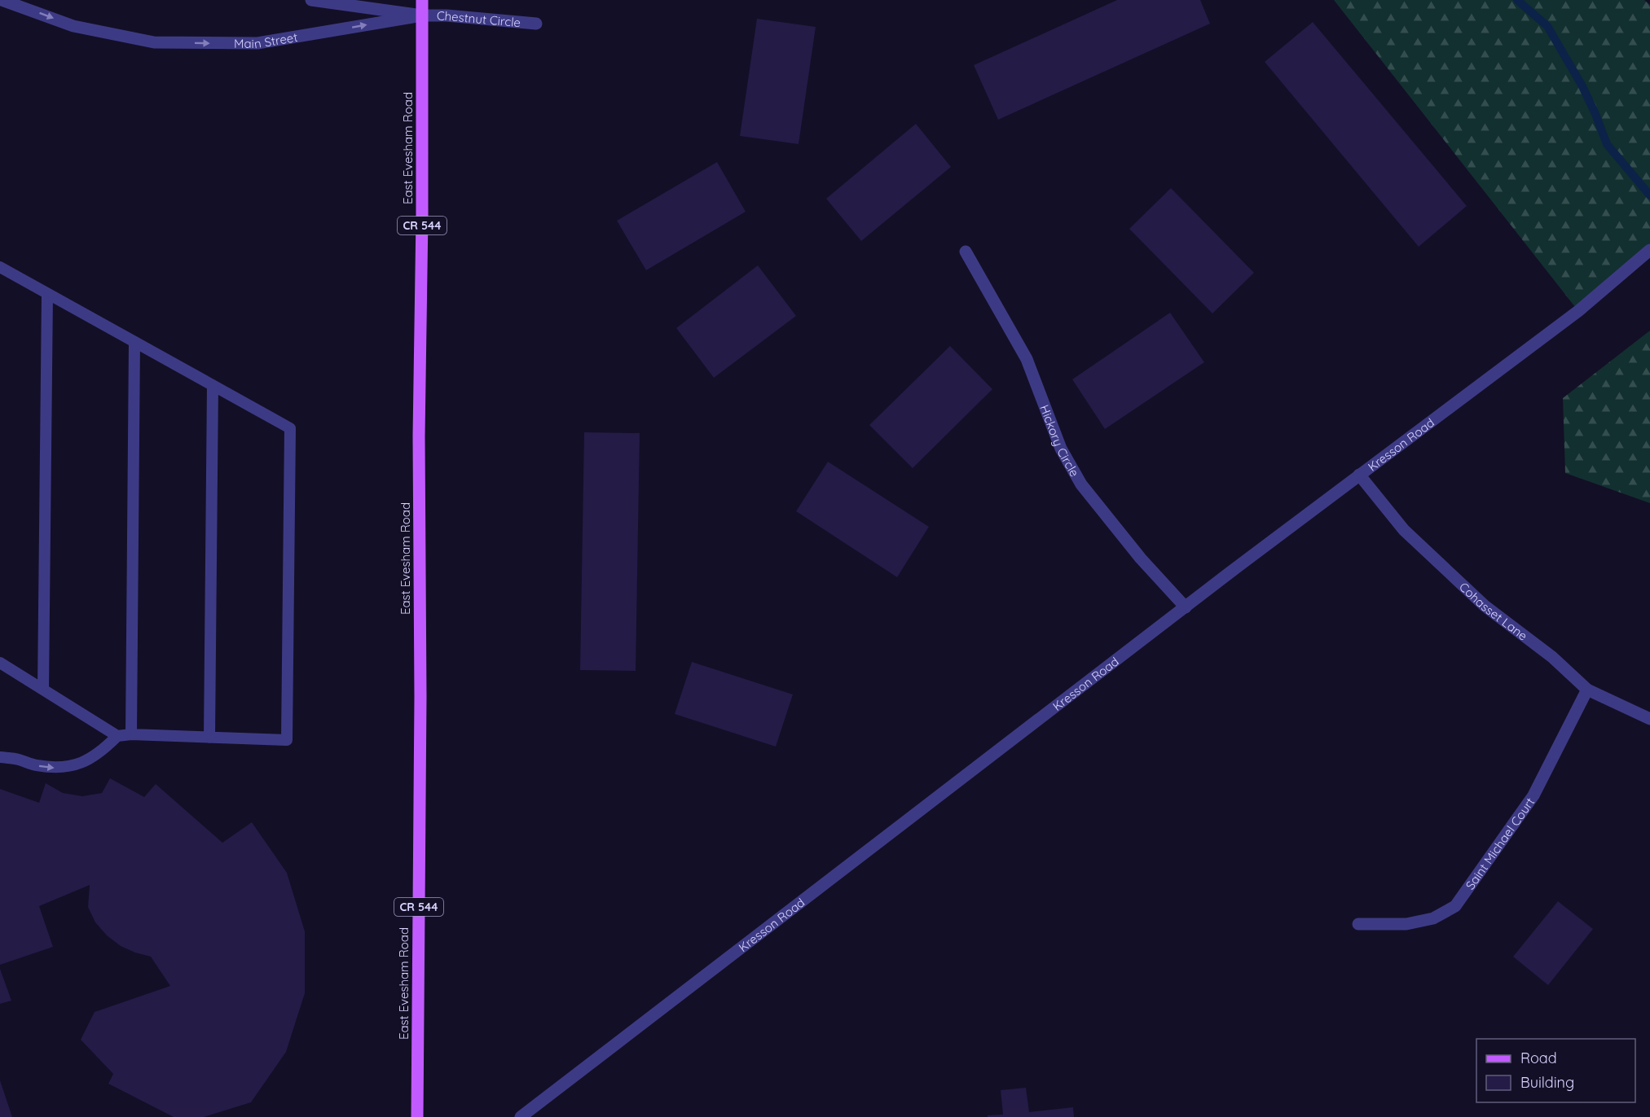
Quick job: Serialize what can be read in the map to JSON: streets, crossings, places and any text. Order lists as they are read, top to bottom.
{
  "streets": {
    "main road": ["East Evesham Road", "CR 544"],
    "street": [
      "Chestnut Circle",
      "Main Street",
      "Hickory Circle",
      "Kresson Road",
      "Cohasset Lane",
      "Saint Michael Court"
    ]
  },
  "crossings": [
    ["Chestnut Circle", "Main Street"],
    ["Chestnut Circle", "East Evesham Road"],
    ["Main Street", "East Evesham Road"],
    ["Hickory Circle", "Kresson Road"],
    ["Kresson Road", "Cohasset Lane"],
    ["Cohasset Lane", "Saint Michael Court"]
  ],
  "one_way": ["Main Street"],
  "legend": ["Road", "Building"]
}
